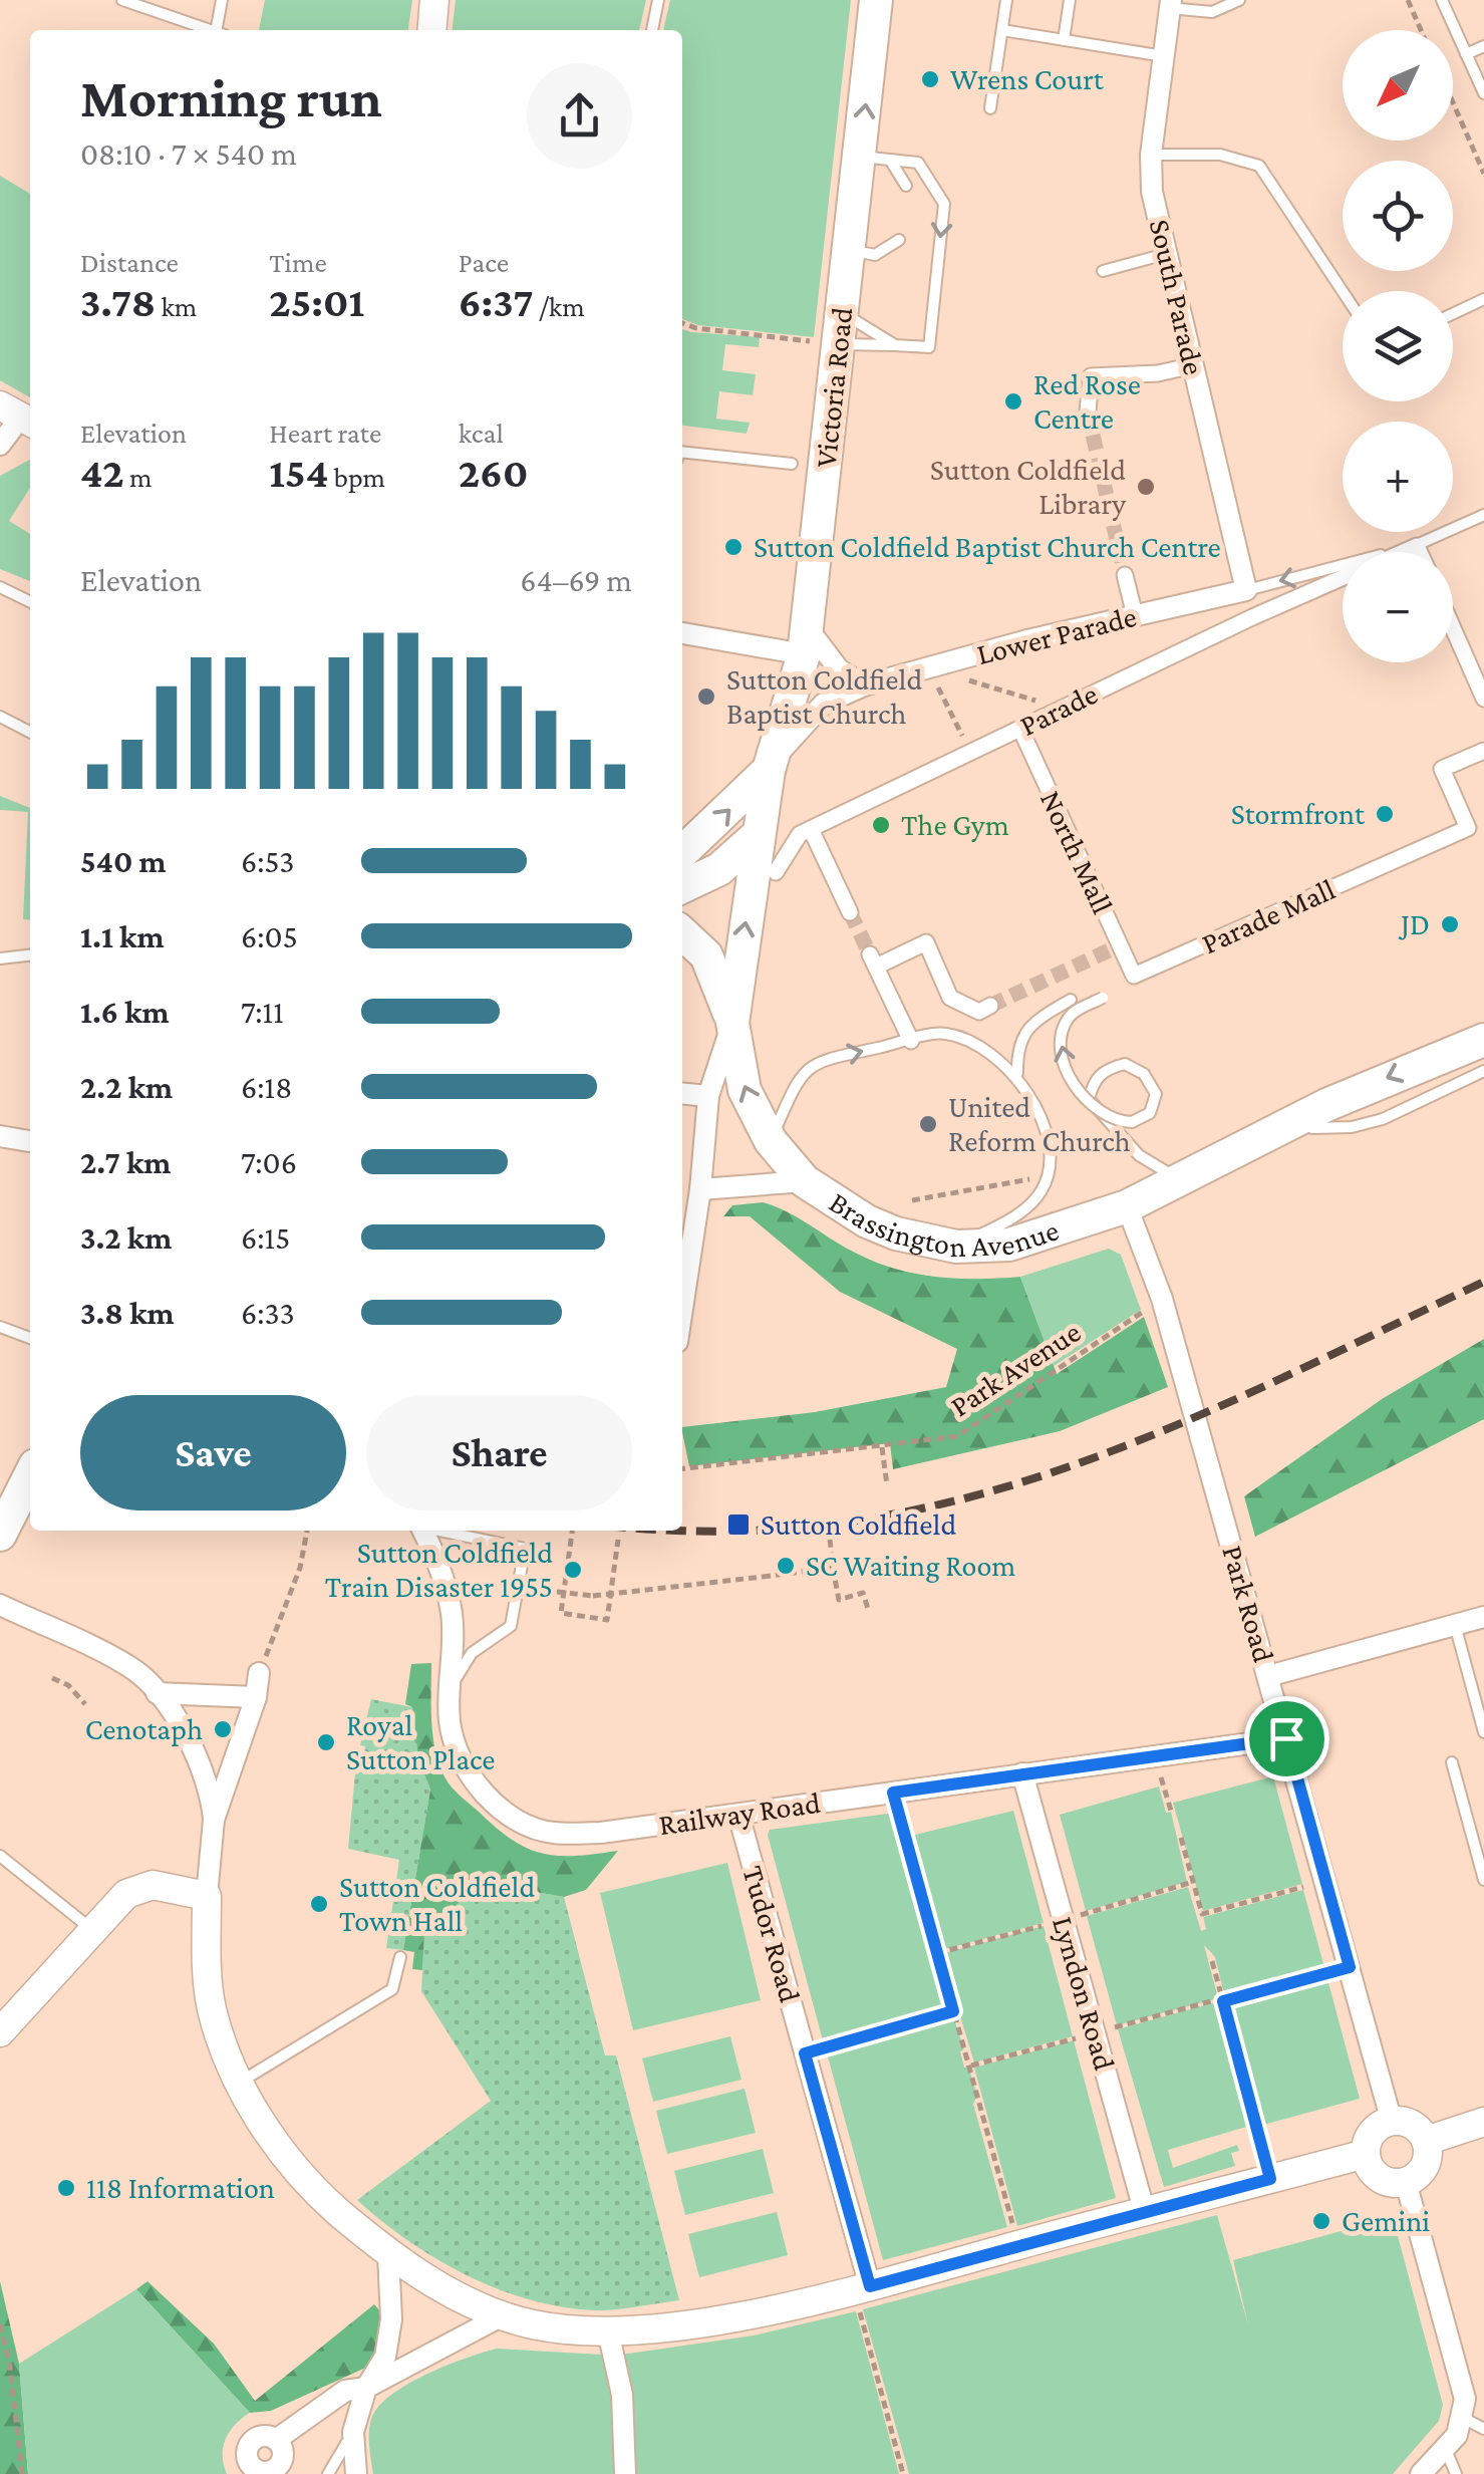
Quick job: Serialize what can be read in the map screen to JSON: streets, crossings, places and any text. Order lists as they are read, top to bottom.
{
  "streets": {
    "main road": ["Victoria Road", "Brassington Avenue"],
    "street": [
      "South Parade",
      "Lower Parade",
      "Parade",
      "North Mall",
      "Parade Mall",
      "Park Road",
      "Railway Road",
      "Tudor Road",
      "Lyndon Road"
    ],
    "path": ["Park Avenue"]
  },
  "crossings": [
    ["South Parade", "Lower Parade"],
    ["Victoria Road", "Lower Parade"],
    ["Victoria Road", "Brassington Avenue"],
    ["Lower Parade", "Parade"],
    ["Lower Parade", "Brassington Avenue"],
    ["Parade", "North Mall"],
    ["North Mall", "Parade Mall"],
    ["Brassington Avenue", "Park Road"],
    ["Park Avenue", "Park Road"],
    ["Park Road", "Railway Road"],
    ["Railway Road", "Tudor Road"],
    ["Railway Road", "Lyndon Road"]
  ],
  "places": {
    "other": [
      "Wrens Court",
      "Red Rose Centre",
      "Sutton Coldfield Library",
      "Sutton Coldfield Baptist Church Centre",
      "Sutton Coldfield Baptist Church",
      "Stormfront",
      "The Gym",
      "JD",
      "United Reform Church",
      "SC Waiting Room",
      "Sutton Coldfield Train Disaster 1955",
      "Cenotaph",
      "Royal Sutton Place",
      "Sutton Coldfield Town Hall",
      "118 Information",
      "Gemini"
    ],
    "transit": ["Sutton Coldfield"]
  },
  "north": "bottom left",
  "page": {
    "map_buttons": ["+", "−"],
    "heading": ["Morning run", "08:10 · 7 × 540 m"],
    "stats": [
      ["Distance", "3.78 km"],
      ["Time", "25:01"],
      ["Pace", "6:37 /km"],
      ["Elevation", "42 m"],
      ["Heart rate", "154 bpm"],
      ["kcal", "260"]
    ],
    "chart": ["Elevation", "64–69 m"],
    "list": [
      {
        "name": "540 m",
        "note": "6:53"
      },
      {
        "name": "1.1 km",
        "note": "6:05"
      },
      {
        "name": "1.6 km",
        "note": "7:11"
      },
      {
        "name": "2.2 km",
        "note": "6:18"
      },
      {
        "name": "2.7 km",
        "note": "7:06"
      },
      {
        "name": "3.2 km",
        "note": "6:15"
      },
      {
        "name": "3.8 km",
        "note": "6:33"
      }
    ],
    "buttons": ["Save", "Share"]
  }
}
